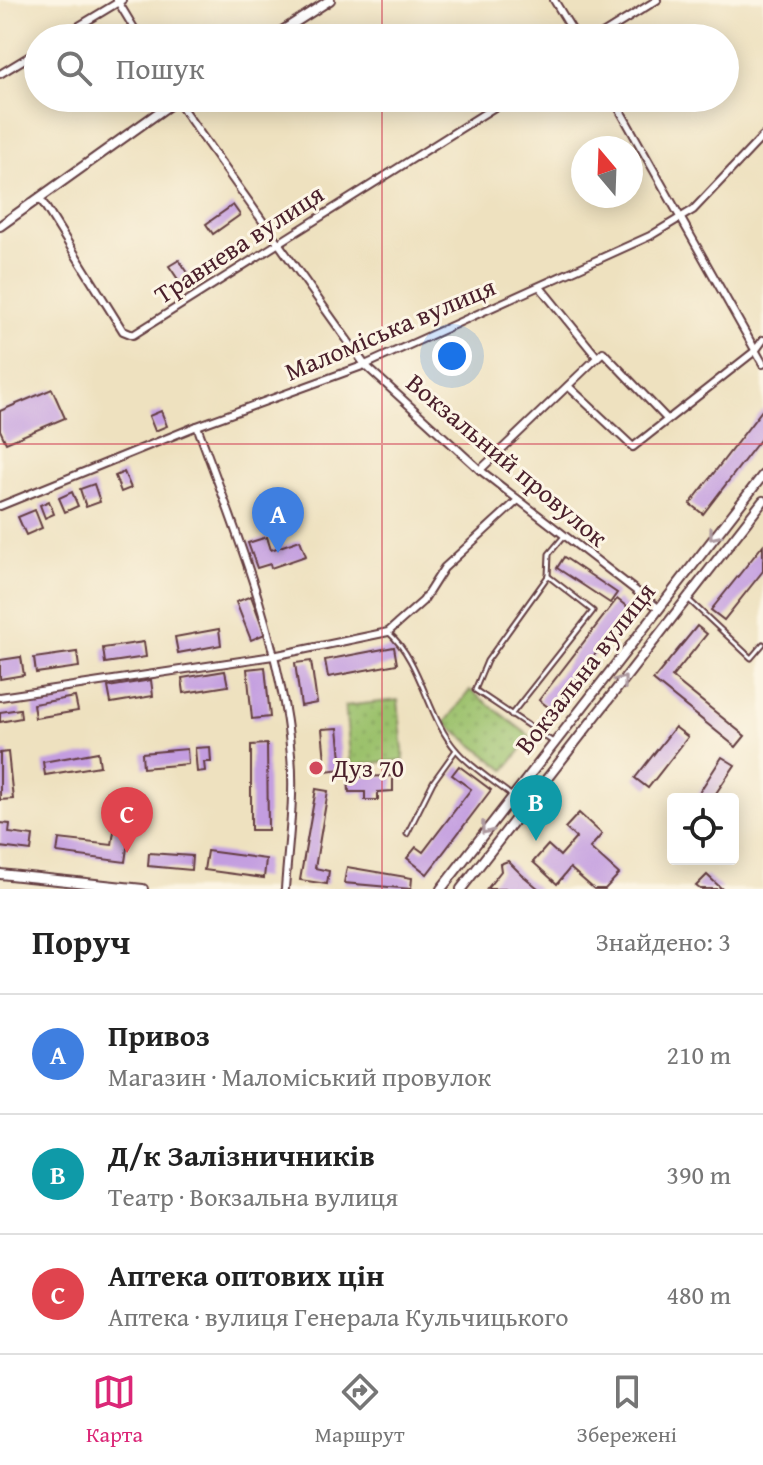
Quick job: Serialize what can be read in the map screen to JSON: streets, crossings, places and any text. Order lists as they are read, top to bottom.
{
  "streets": {
    "street": [
      "Травнева вулиця",
      "Маломіська вулиця",
      "Вокзальний провулок",
      "Вокзальна вулиця"
    ]
  },
  "crossings": [
    ["Травнева вулиця", "Вокзальний провулок"],
    ["Маломіська вулиця", "Вокзальний провулок"],
    ["Вокзальний провулок", "Вокзальна вулиця"]
  ],
  "places": ["Дуз 70"],
  "north": "top",
  "page": {
    "search": "Пошук",
    "pins": ["A", "B", "C"],
    "heading": ["Поруч", "Знайдено: 3"],
    "list": [
      {
        "mark": "A",
        "name": "Привоз",
        "note": "Магазин · Маломіський провулок",
        "value": "210 m"
      },
      {
        "mark": "B",
        "name": "Д/к Залізничників",
        "note": "Театр · Вокзальна вулиця",
        "value": "390 m"
      },
      {
        "mark": "C",
        "name": "Аптека оптових цін",
        "note": "Аптека · вулиця Генерала Кульчицького",
        "value": "480 m"
      }
    ],
    "nav": ["Карта", "Маршрут", "Збережені"]
  }
}
